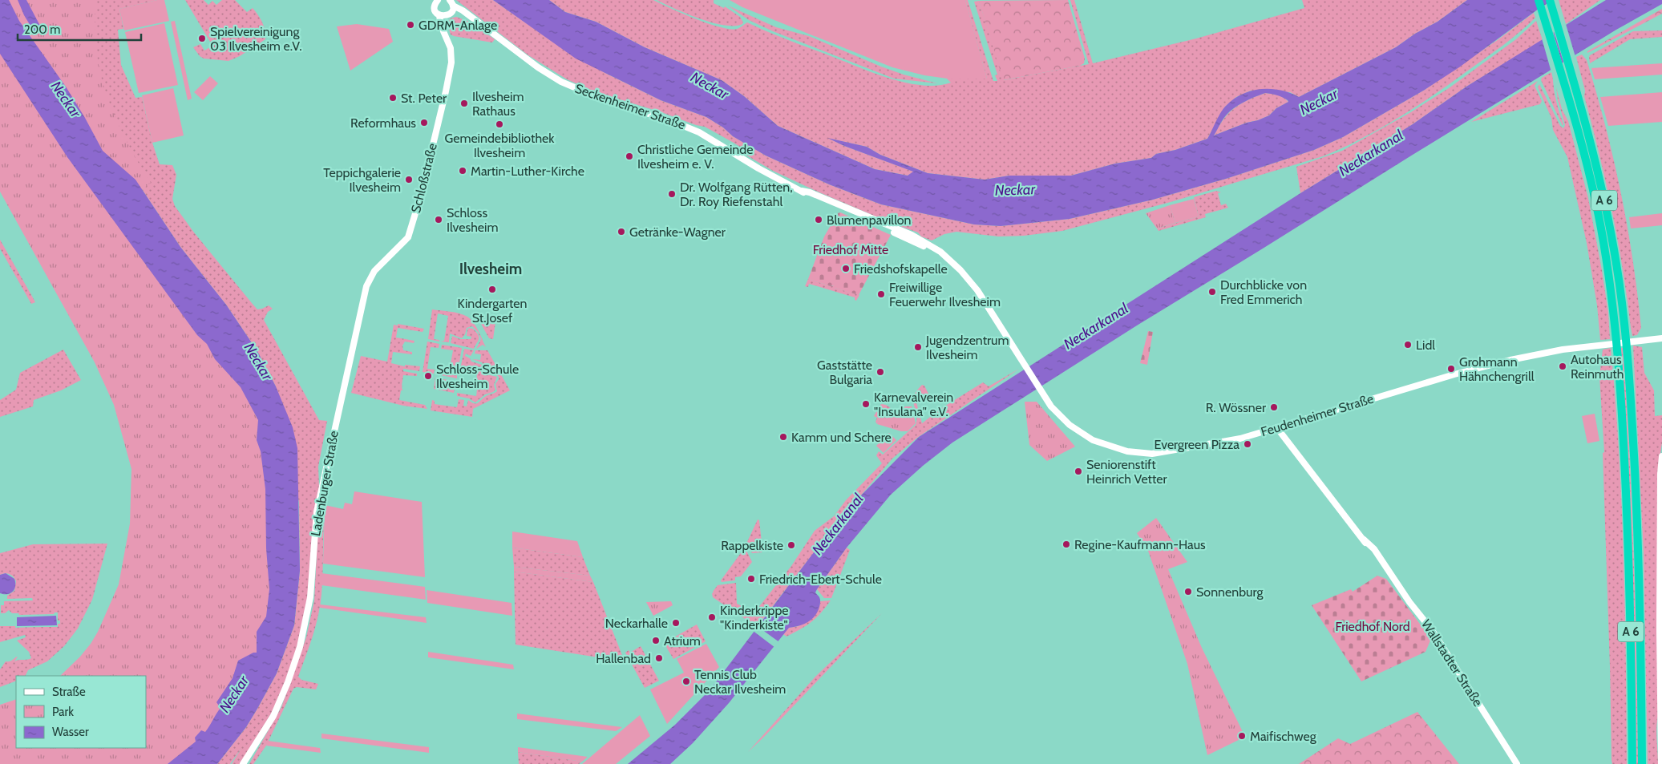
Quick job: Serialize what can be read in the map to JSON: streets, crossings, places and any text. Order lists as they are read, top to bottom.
{
  "streets": {
    "highway": ["A 6"],
    "main road": [
      "Seckenheimer Straße",
      "Schloßstraße",
      "Feudenheimer Straße",
      "Ladenburger Straße",
      "Wallstadter Straße"
    ]
  },
  "crossings": [
    ["Seckenheimer Straße", "Feudenheimer Straße"],
    ["Schloßstraße", "Ladenburger Straße"],
    ["A 6", "Feudenheimer Straße"],
    ["Feudenheimer Straße", "Wallstadter Straße"]
  ],
  "districts": ["Ilvesheim"],
  "water": ["Neckar", "Neckarkanal"],
  "parks": ["Friedhof Mitte", "Friedhof Nord"],
  "places": [
    "GDRM-Anlage",
    "Spielvereinigung 03 Ilvesheim e.V.",
    "St. Peter",
    "Ilvesheim Rathaus",
    "Reformhaus",
    "Gemeindebibliothek Ilvesheim",
    "Christliche Gemeinde Ilvesheim e. V.",
    "Martin-Luther-Kirche",
    "Teppichgalerie Ilvesheim",
    "Dr. Wolfgang Rütten, Dr. Roy Riefenstahl",
    "Schloss Ilvesheim",
    "Blumenpavillon",
    "Getränke-Wagner",
    "Friedshofskapelle",
    "Kindergarten St.Josef",
    "Durchblicke von Fred Emmerich",
    "Freiwillige Feuerwehr Ilvesheim",
    "Lidl",
    "Jugendzentrum Ilvesheim",
    "Autohaus Reinmuth",
    "Grohmann Hähnchengrill",
    "Gaststätte Bulgaria",
    "Schloss-Schule Ilvesheim",
    "Karnevalverein \"Insulana\" e.V.",
    "R. Wössner",
    "Kamm und Schere",
    "Evergreen Pizza",
    "Seniorenstift Heinrich Vetter",
    "Regine-Kaufmann-Haus",
    "Rappelkiste",
    "Friedrich-Ebert-Schule",
    "Sonnenburg",
    "Kinderkrippe \"Kinderkiste\"",
    "Neckarhalle",
    "Atrium",
    "Hallenbad",
    "Tennis Club Neckar Ilvesheim",
    "Maifischweg"
  ],
  "legend": ["Straße", "Park", "Wasser"],
  "scale_bar": "200 m"
}
